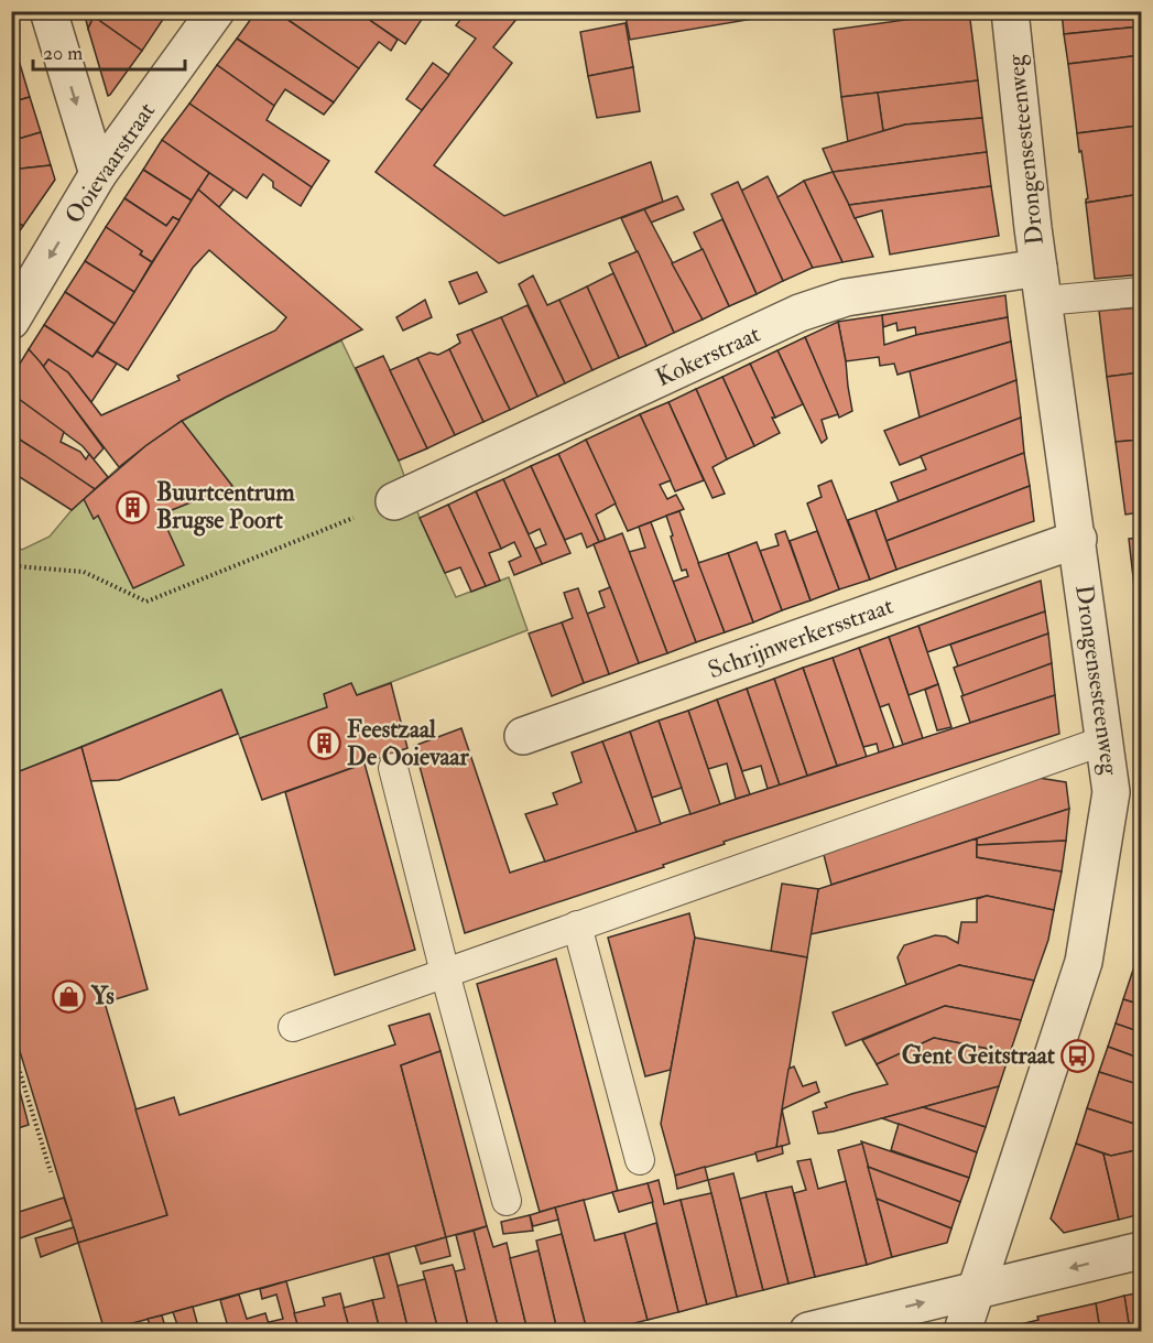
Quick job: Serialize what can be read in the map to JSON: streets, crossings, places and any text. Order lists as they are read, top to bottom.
{
  "streets": {
    "street": [
      "Drongensesteenweg",
      "Ooievaarstraat",
      "Kokerstraat",
      "Schrijnwerkersstraat"
    ]
  },
  "crossings": [
    ["Drongensesteenweg", "Kokerstraat"],
    ["Drongensesteenweg", "Schrijnwerkersstraat"]
  ],
  "one_way": ["Ooievaarstraat"],
  "places": {
    "building": ["Buurtcentrum Brugse Poort", "Feestzaal De Ooievaar"],
    "shop": ["Ys"],
    "bus stop": ["Gent Geitstraat"]
  },
  "scale_bar": "20 m"
}
